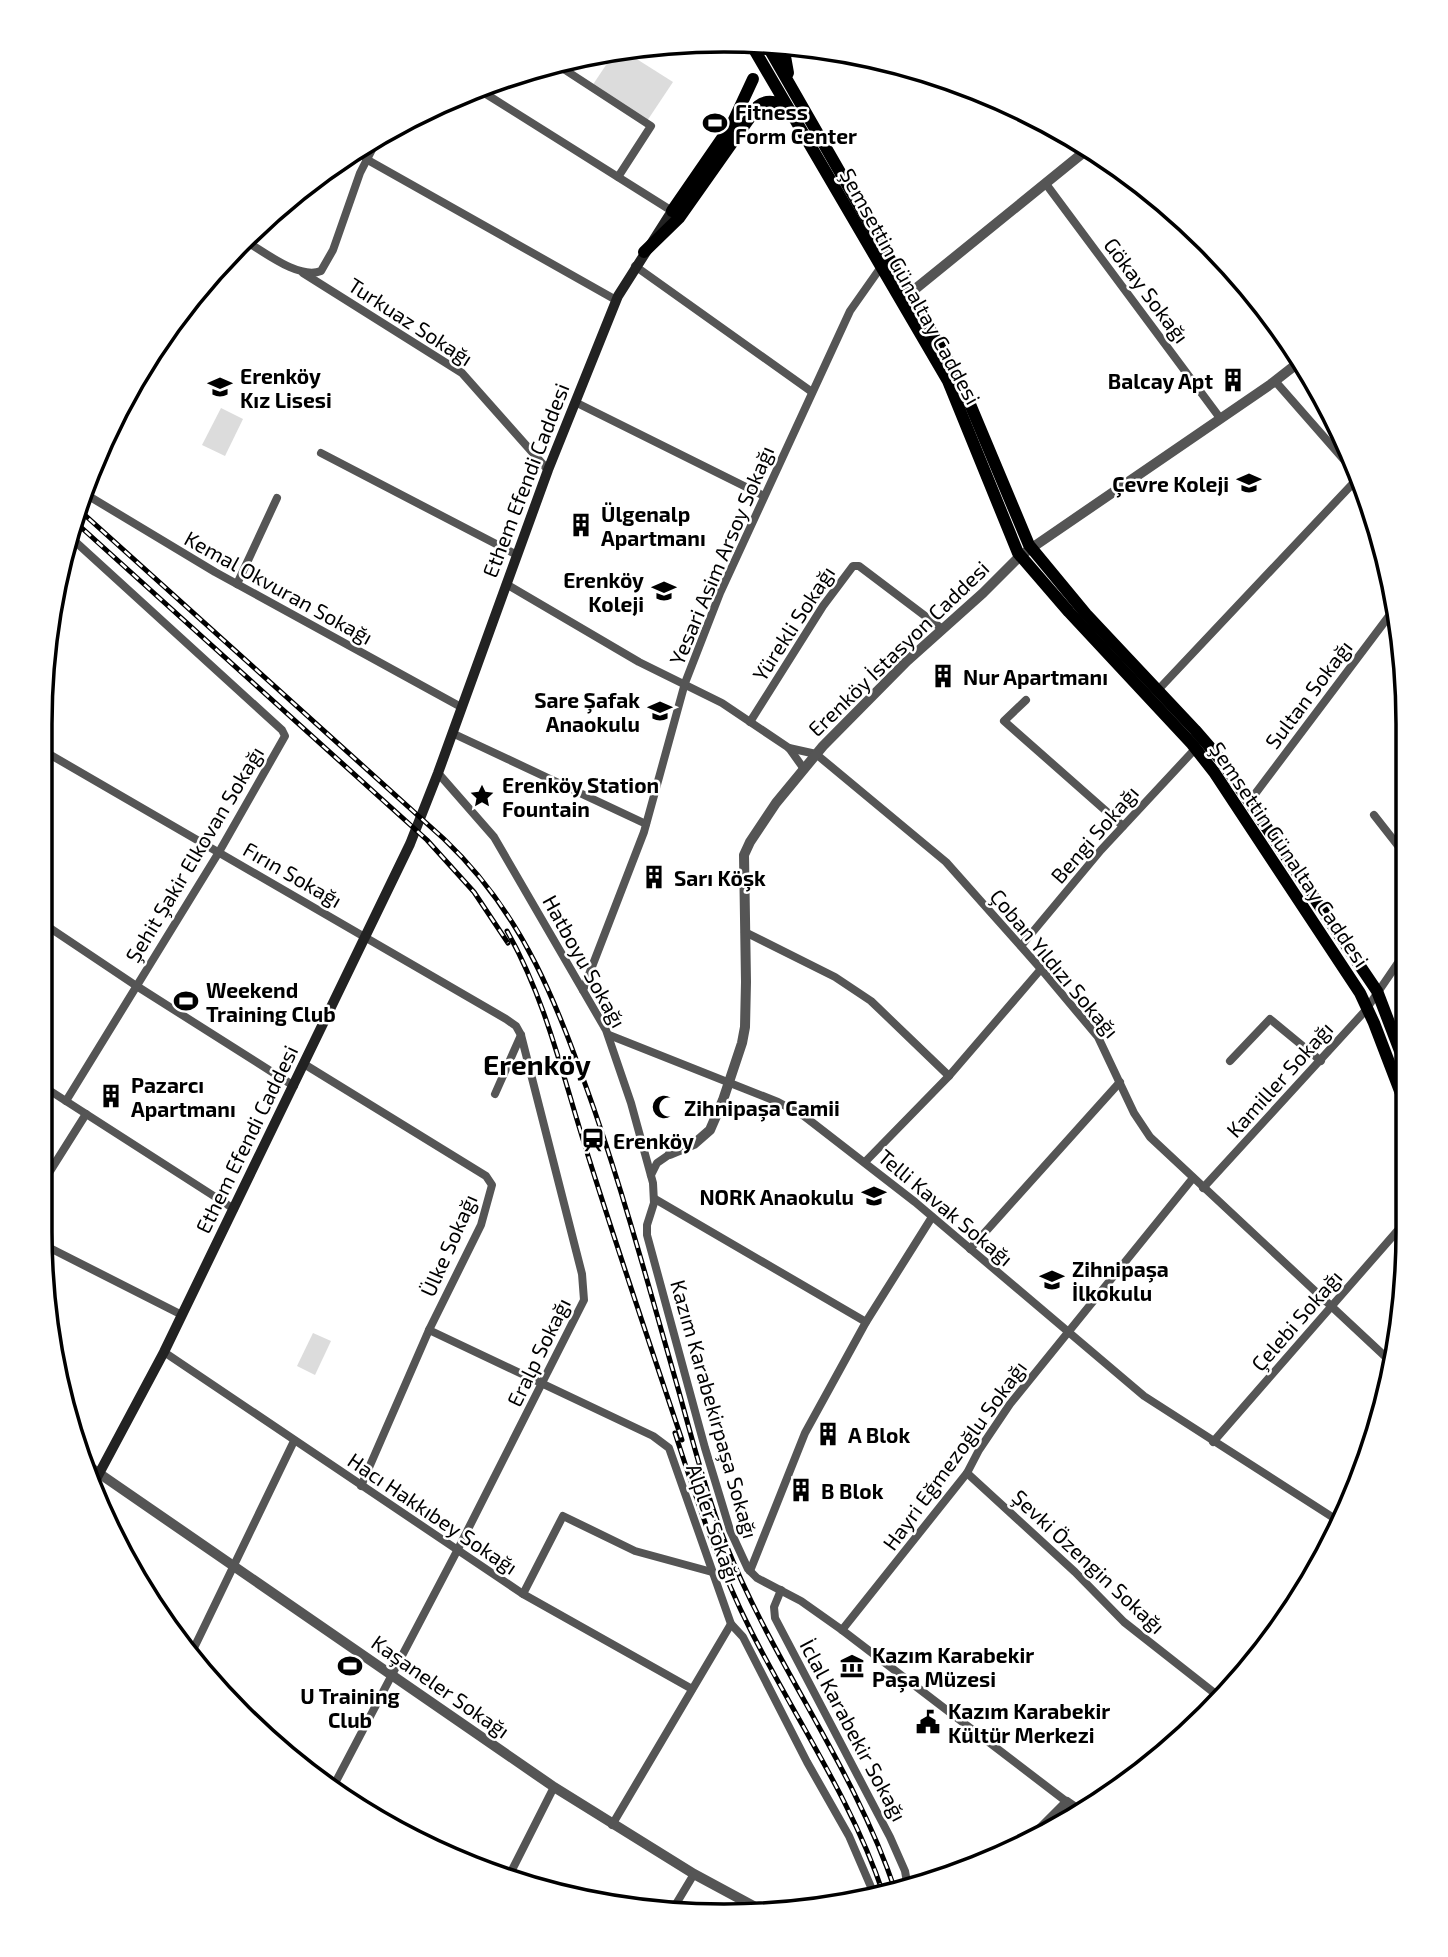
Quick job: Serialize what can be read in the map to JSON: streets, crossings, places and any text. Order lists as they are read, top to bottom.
{
  "streets": {
    "main road": ["Şemsettin Günaltay Caddesi", "Ethem Efendi Caddesi"],
    "street": [
      "Gökay Sokağı",
      "Turkuaz Sokağı",
      "Yesari Asim Arsoy Sokağı",
      "Kemal Okvuran Sokağı",
      "Yürekli Sokağı",
      "Erenköy İstasyon Caddesi",
      "Sultan Sokağı",
      "Bengi Sokağı",
      "Şehit Şakir Elkovan Sokağı",
      "Fırın Sokağı",
      "Hatboyu Sokağı",
      "Çoban Yıldızı Sokağı",
      "Kamiller Sokağı",
      "Telli Kavak Sokağı",
      "Ülke Sokağı",
      "Çelebi Sokağı",
      "Eralp Sokağı",
      "Kazım Karabekirpaşa Sokağı",
      "Hayri Eğmezoğlu Sokağı",
      "Hacı Hakkıbey Sokağı",
      "Alpler Sokağı",
      "Şevki Özengin Sokağı",
      "Kaşaneler Sokağı",
      "İclal Karabekir Sokağı"
    ]
  },
  "crossings": [
    ["Şemsettin Günaltay Caddesi", "Yesari Asim Arsoy Sokağı"],
    ["Şemsettin Günaltay Caddesi", "Erenköy İstasyon Caddesi"],
    ["Şemsettin Günaltay Caddesi", "Sultan Sokağı"],
    ["Şemsettin Günaltay Caddesi", "Bengi Sokağı"],
    ["Şemsettin Günaltay Caddesi", "Kamiller Sokağı"],
    ["Gökay Sokağı", "Erenköy İstasyon Caddesi"],
    ["Turkuaz Sokağı", "Ethem Efendi Caddesi"],
    ["Ethem Efendi Caddesi", "Kemal Okvuran Sokağı"],
    ["Ethem Efendi Caddesi", "Fırın Sokağı"],
    ["Ethem Efendi Caddesi", "Hatboyu Sokağı"],
    ["Ethem Efendi Caddesi", "Ülke Sokağı"],
    ["Ethem Efendi Caddesi", "Hacı Hakkıbey Sokağı"],
    ["Yesari Asim Arsoy Sokağı", "Hatboyu Sokağı"],
    ["Yürekli Sokağı", "Erenköy İstasyon Caddesi"],
    ["Erenköy İstasyon Caddesi", "Çoban Yıldızı Sokağı"],
    ["Erenköy İstasyon Caddesi", "Telli Kavak Sokağı"],
    ["Bengi Sokağı", "Çoban Yıldızı Sokağı"],
    ["Şehit Şakir Elkovan Sokağı", "Fırın Sokağı"],
    ["Fırın Sokağı", "Eralp Sokağı"],
    ["Hatboyu Sokağı", "Telli Kavak Sokağı"],
    ["Hatboyu Sokağı", "Kazım Karabekirpaşa Sokağı"],
    ["Çoban Yıldızı Sokağı", "Kamiller Sokağı"],
    ["Çoban Yıldızı Sokağı", "Çelebi Sokağı"],
    ["Çoban Yıldızı Sokağı", "Hayri Eğmezoğlu Sokağı"],
    ["Telli Kavak Sokağı", "Çelebi Sokağı"],
    ["Telli Kavak Sokağı", "Hayri Eğmezoğlu Sokağı"],
    ["Ülke Sokağı", "Hacı Hakkıbey Sokağı"],
    ["Ülke Sokağı", "Alpler Sokağı"],
    ["Eralp Sokağı", "Hacı Hakkıbey Sokağı"],
    ["Eralp Sokağı", "Alpler Sokağı"],
    ["Eralp Sokağı", "Kaşaneler Sokağı"],
    ["Hayri Eğmezoğlu Sokağı", "Şevki Özengin Sokağı"]
  ],
  "districts": ["Erenköy"],
  "places": {
    "sports": ["Fitness Form Center", "Weekend Training Club", "U Training Club"],
    "building": [
      "Balcay Apt",
      "Ülgenalp Apartmanı",
      "Nur Apartmanı",
      "Sarı Köşk",
      "Pazarcı Apartmanı",
      "A Blok",
      "B Blok"
    ],
    "school or university": [
      "Erenköy Kız Lisesi",
      "Çevre Koleji",
      "Erenköy Koleji",
      "Sare Şafak Anaokulu",
      "NORK Anaokulu",
      "Zihnipaşa İlkokulu"
    ],
    "place": ["Erenköy Station Fountain"],
    "mosque": ["Zihnipaşa Camii"],
    "station": ["Erenköy"],
    "museum": ["Kazım Karabekir Paşa Müzesi"],
    "public building": ["Kazım Karabekir Kültür Merkezi"]
  }
}
